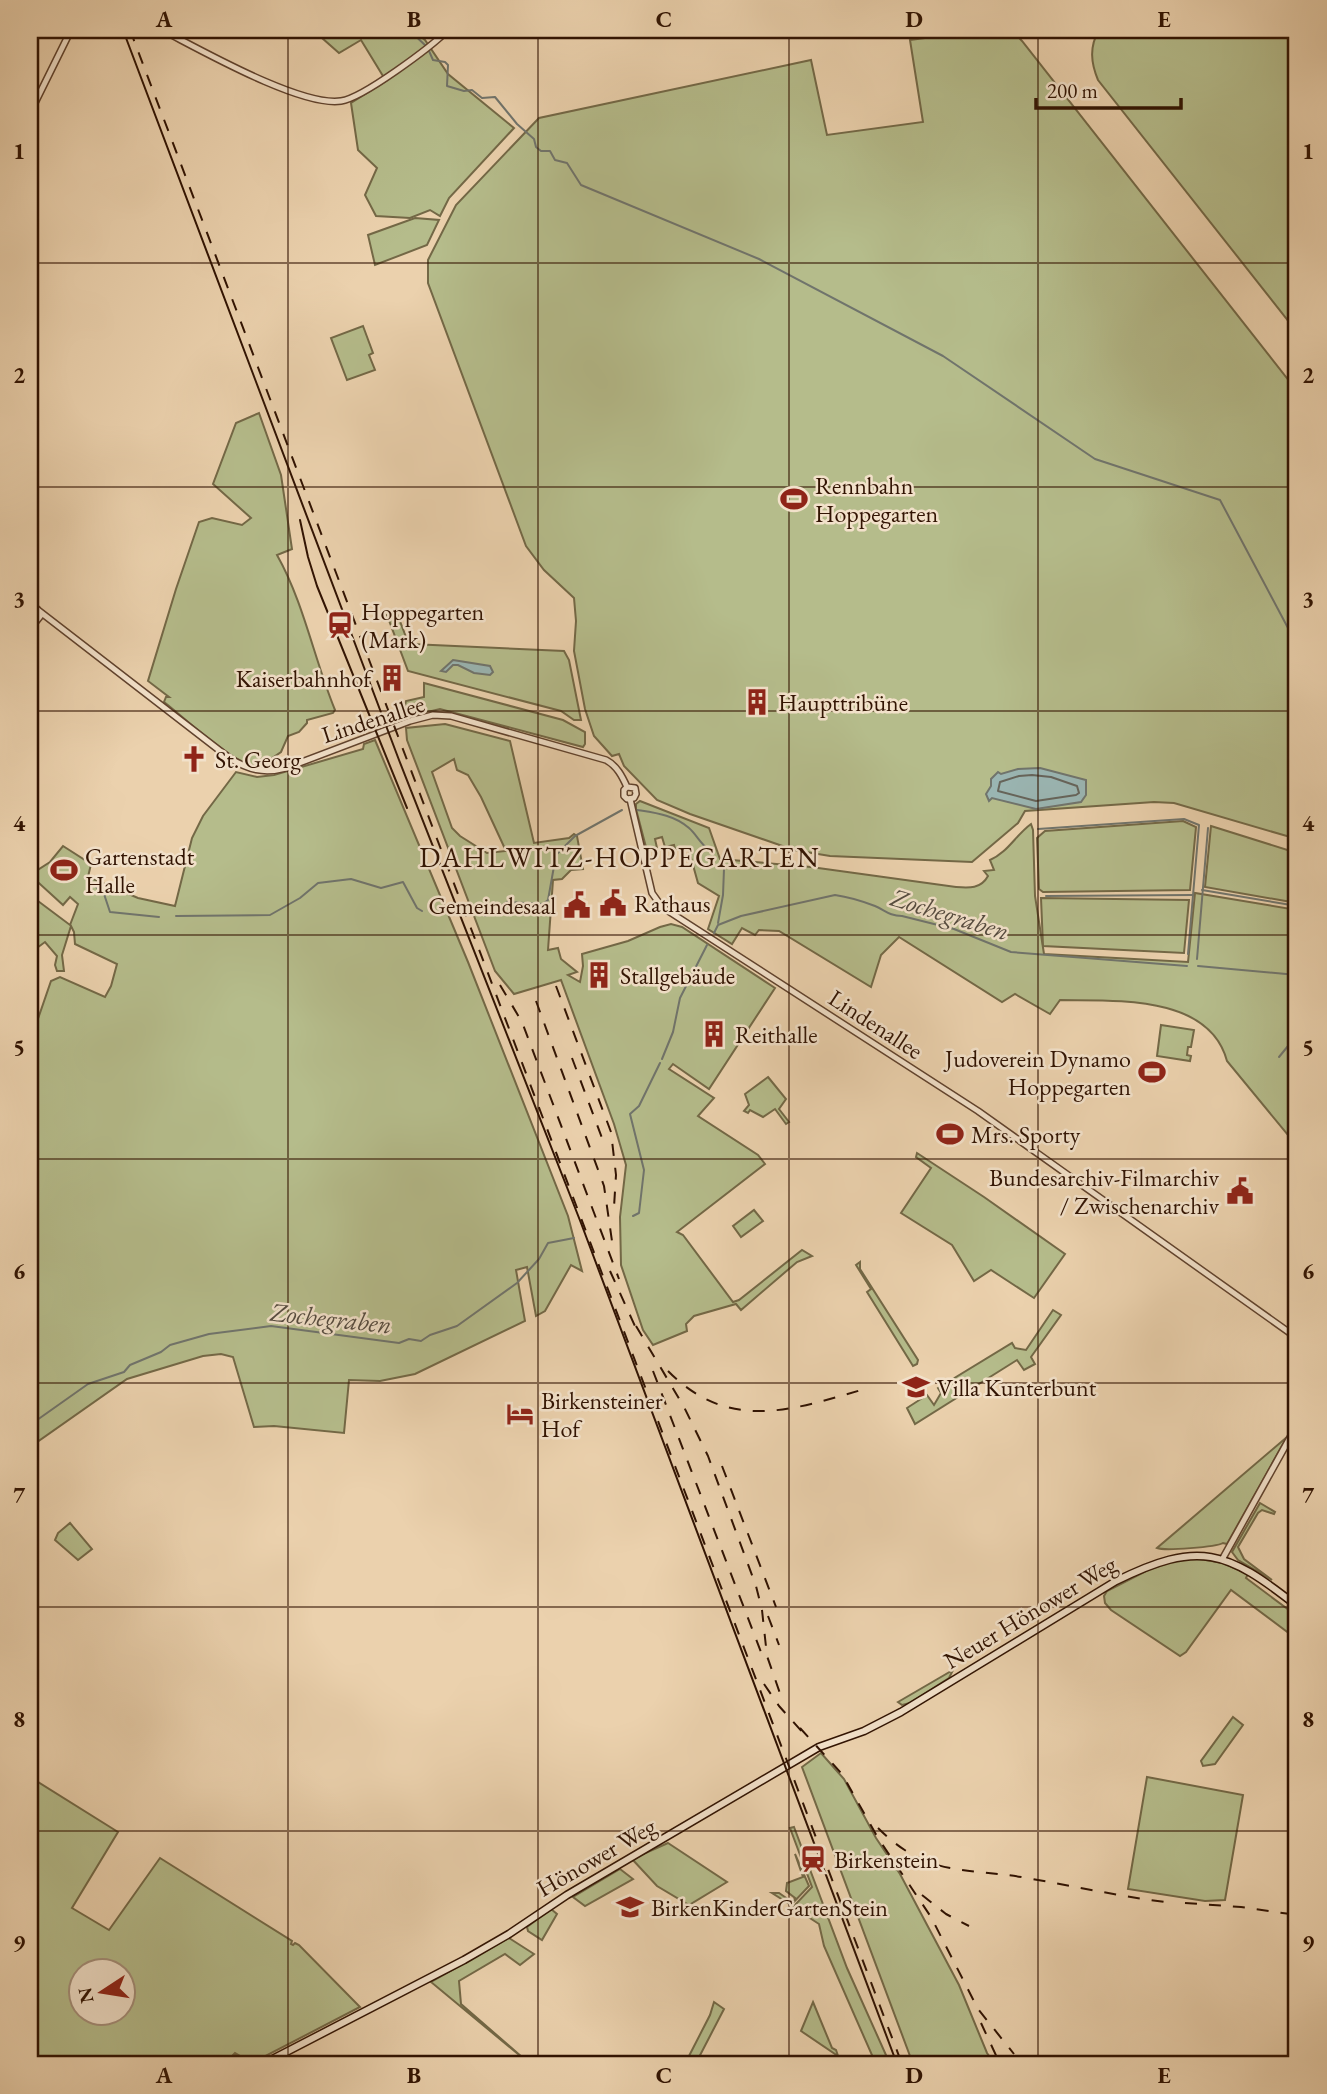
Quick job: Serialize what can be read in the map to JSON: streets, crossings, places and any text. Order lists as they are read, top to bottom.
{
  "streets": {
    "main road": ["Neuer Hönower Weg", "Hönower Weg"],
    "street": ["Lindenallee"]
  },
  "crossings": [
    ["Neuer Hönower Weg", "Hönower Weg"]
  ],
  "districts": ["DAHLWITZ-HOPPEGARTEN"],
  "water": ["Zochegraben"],
  "places": {
    "sports": [
      "Rennbahn Hoppegarten",
      "Gartenstadt Halle",
      "Judoverein Dynamo Hoppegarten",
      "Mrs. Sporty"
    ],
    "station": ["Hoppegarten (Mark)", "Birkenstein"],
    "building": [
      "Kaiserbahnhof",
      "Haupttribüne",
      "Stallgebäude",
      "Reithalle"
    ],
    "church": ["St. Georg"],
    "public building": ["Rathaus", "Gemeindesaal", "Bundesarchiv-Filmarchiv / Zwischenarchiv"],
    "school or university": ["Villa Kunterbunt", "BirkenKinderGartenStein"],
    "hotel": ["Birkensteiner Hof"]
  },
  "scale_bar": "200 m",
  "north": "left",
  "grid": {
    "columns": [
      "A",
      "B",
      "C",
      "D",
      "E"
    ],
    "rows": [
      "1",
      "2",
      "3",
      "4",
      "5",
      "6",
      "7",
      "8",
      "9"
    ]
  }
}
